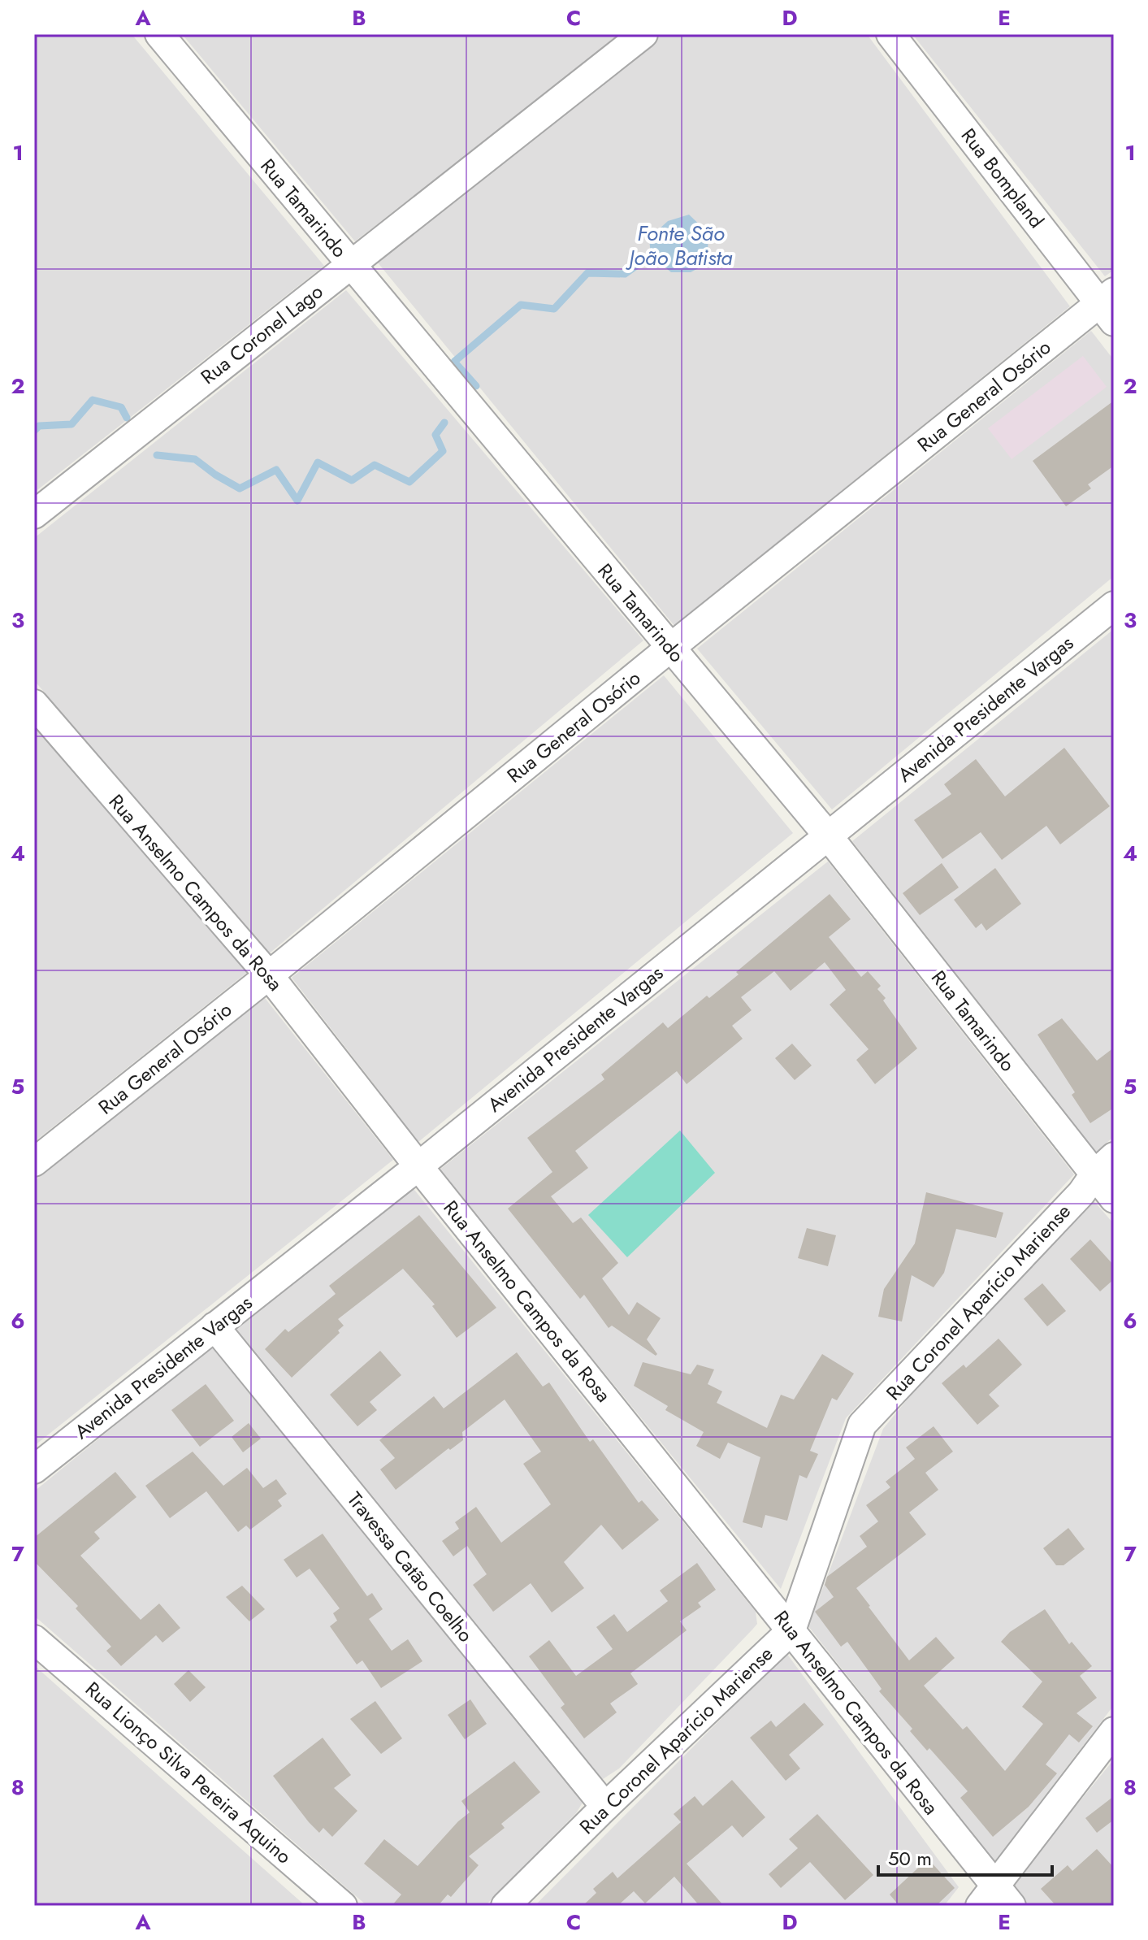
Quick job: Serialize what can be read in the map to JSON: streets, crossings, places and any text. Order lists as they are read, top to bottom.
{
  "streets": {
    "street": [
      "Rua Bompland",
      "Rua Tamarindo",
      "Rua Coronel Lago",
      "Rua General Osório",
      "Avenida Presidente Vargas",
      "Rua Anselmo Campos da Rosa",
      "Rua Coronel Aparício Mariense",
      "Travessa Catão Coelho",
      "Rua Lionço Silva Pereira Aquino"
    ]
  },
  "crossings": [
    ["Rua Bompland", "Rua General Osório"],
    ["Rua Tamarindo", "Rua Coronel Lago"],
    ["Rua Tamarindo", "Rua General Osório"],
    ["Rua Tamarindo", "Avenida Presidente Vargas"],
    ["Rua Tamarindo", "Rua Coronel Aparício Mariense"],
    ["Rua General Osório", "Rua Anselmo Campos da Rosa"],
    ["Avenida Presidente Vargas", "Rua Anselmo Campos da Rosa"],
    ["Avenida Presidente Vargas", "Travessa Catão Coelho"],
    ["Rua Anselmo Campos da Rosa", "Rua Coronel Aparício Mariense"],
    ["Rua Coronel Aparício Mariense", "Travessa Catão Coelho"]
  ],
  "water": ["Fonte São João Batista"],
  "scale_bar": "50 m",
  "grid": {
    "columns": [
      "A",
      "B",
      "C",
      "D",
      "E"
    ],
    "rows": [
      "1",
      "2",
      "3",
      "4",
      "5",
      "6",
      "7",
      "8"
    ]
  }
}
